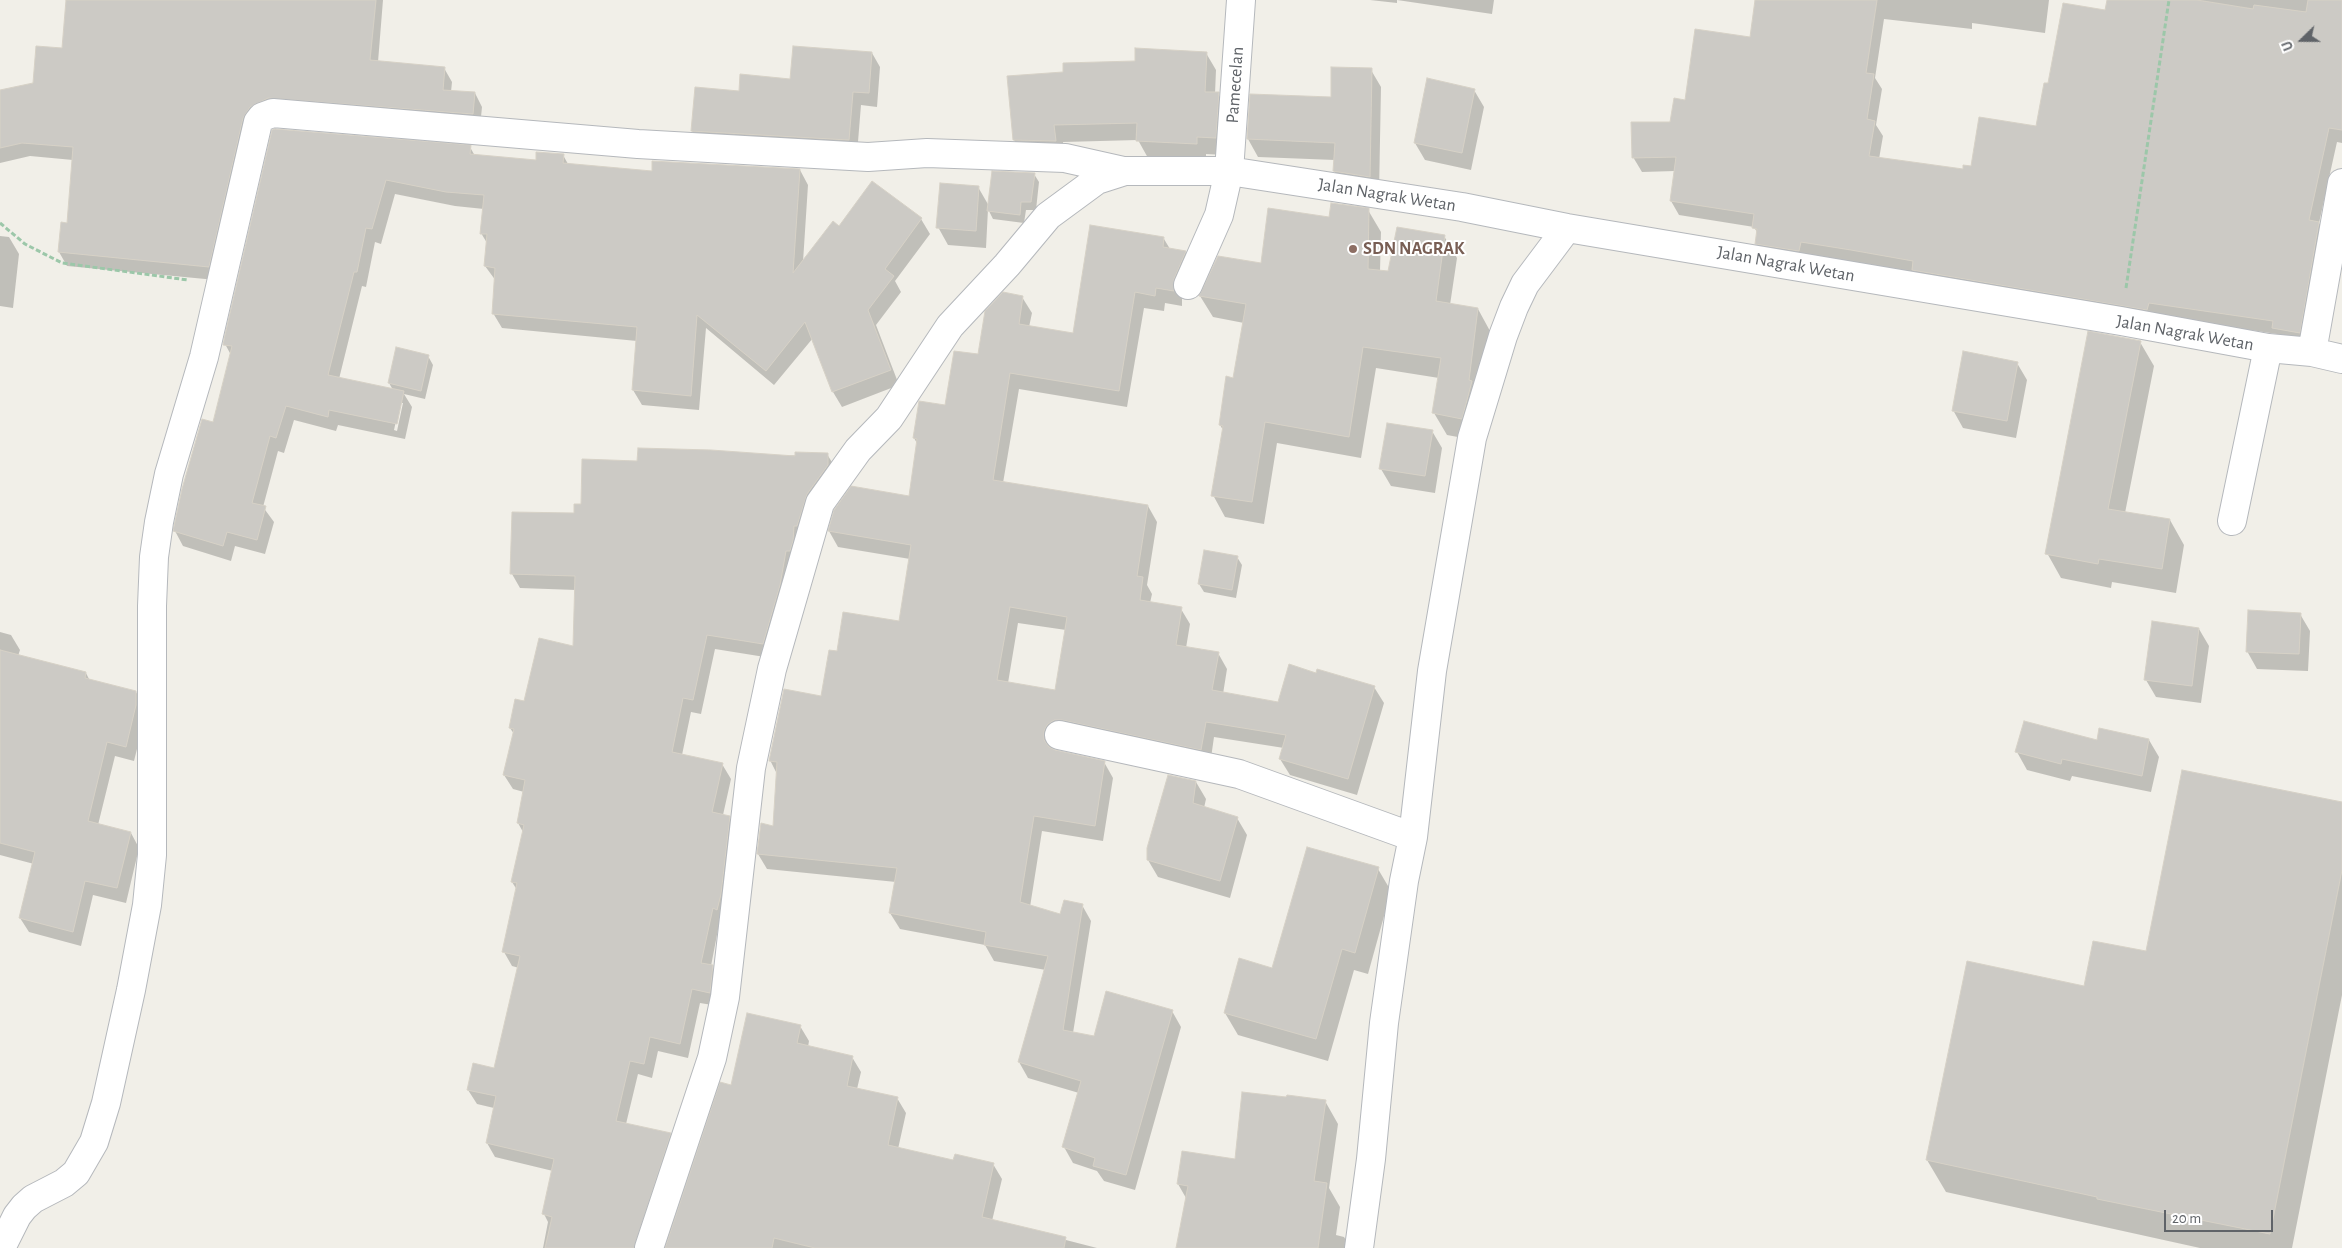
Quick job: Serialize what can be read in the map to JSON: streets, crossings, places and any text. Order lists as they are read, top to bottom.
{
  "streets": {
    "street": ["Pamecelan", "Jalan Nagrak Wetan"]
  },
  "crossings": [
    ["Pamecelan", "Jalan Nagrak Wetan"]
  ],
  "places": ["SDN NAGRAK"],
  "scale_bar": "20 m",
  "north": "left"
}
